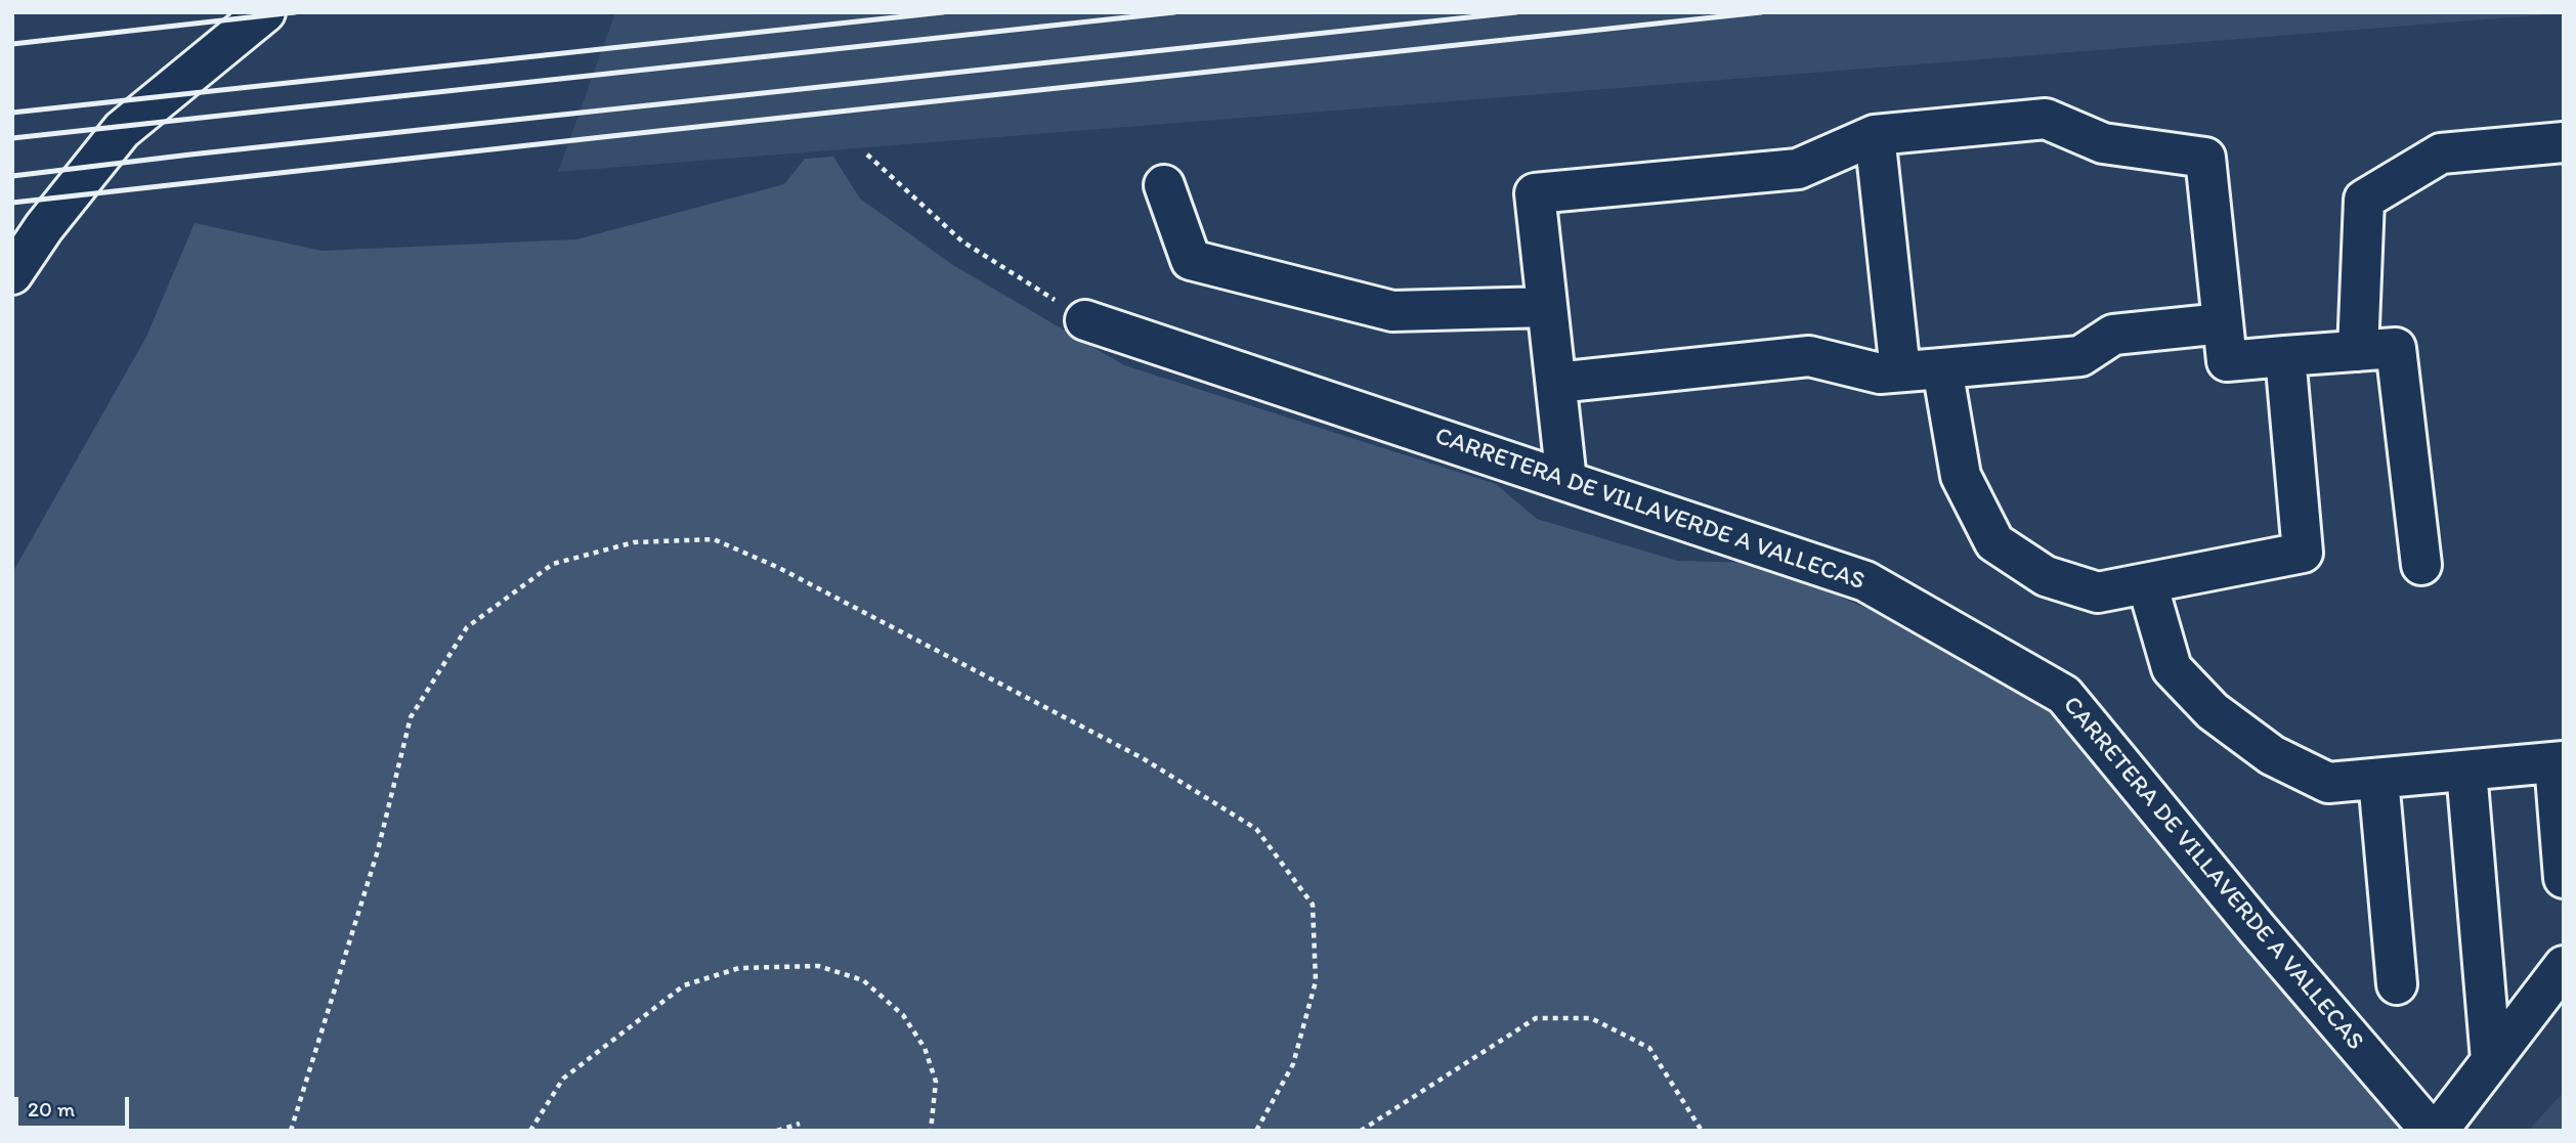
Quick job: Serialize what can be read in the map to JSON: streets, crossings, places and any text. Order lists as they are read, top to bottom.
{
  "streets": {
    "main road": ["CARRETERA DE VILLAVERDE A VALLECAS"]
  },
  "scale_bar": "20 m"
}
